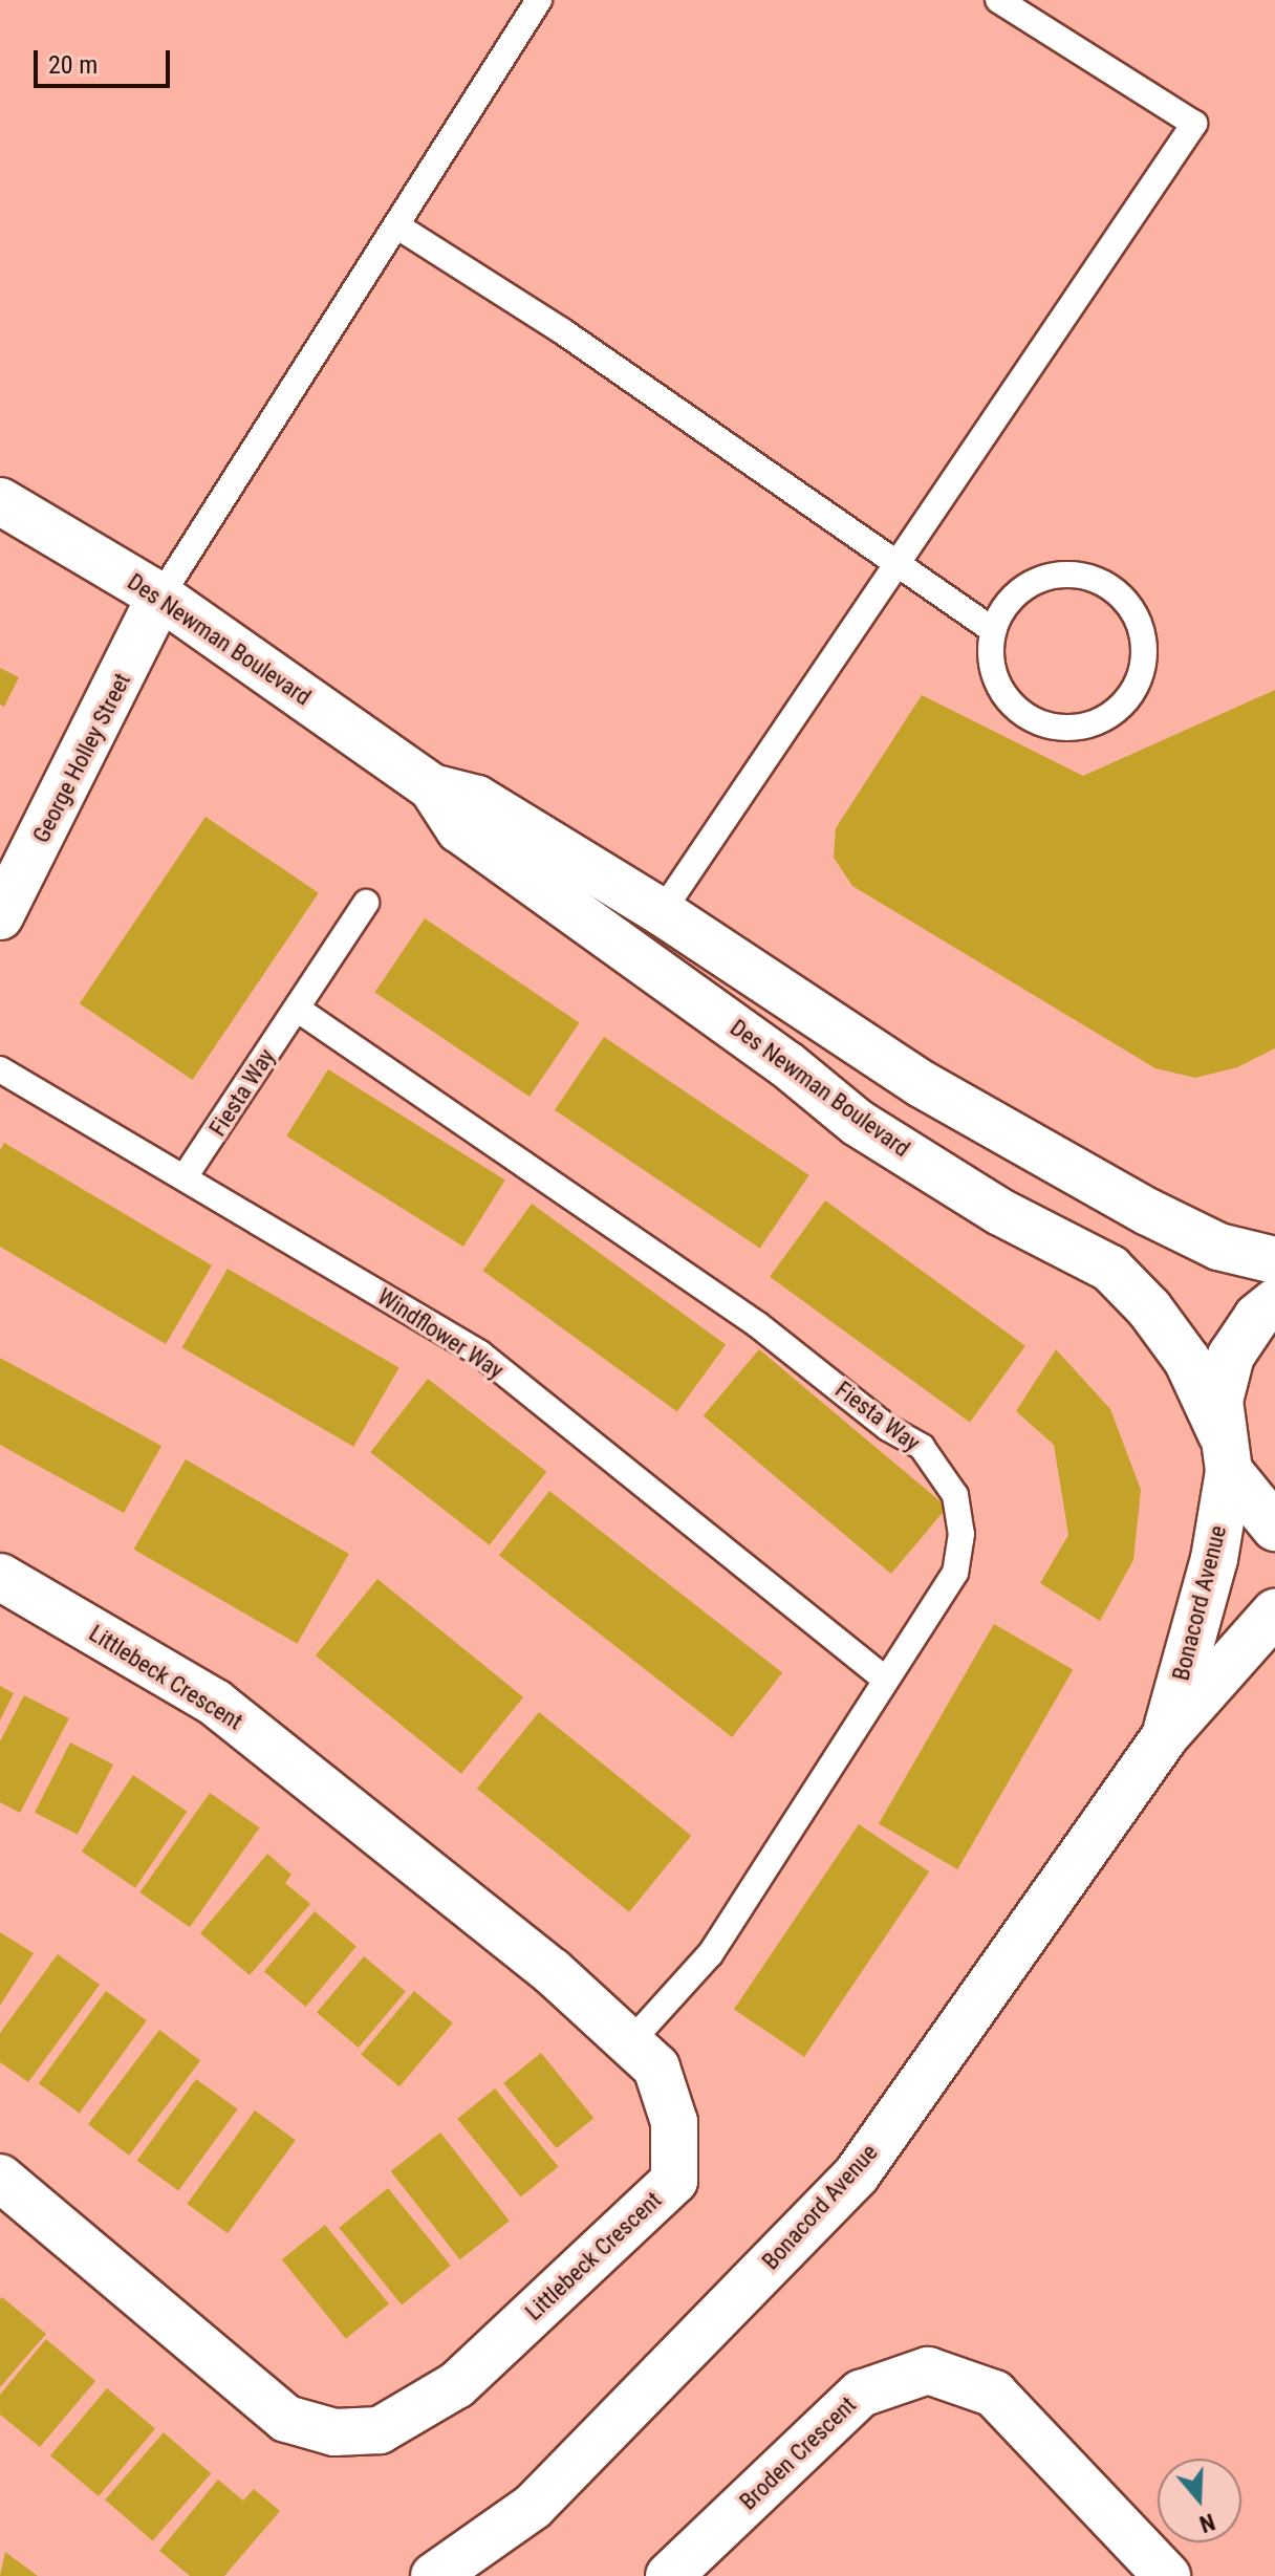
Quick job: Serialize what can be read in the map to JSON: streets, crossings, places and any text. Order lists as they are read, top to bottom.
{
  "streets": {
    "street": [
      "Des Newman Boulevard",
      "George Holley Street",
      "Bonacord Avenue",
      "Littlebeck Crescent",
      "Broden Crescent"
    ],
    "lane": ["Fiesta Way", "Windflower Way"]
  },
  "crossings": [
    ["Des Newman Boulevard", "George Holley Street"],
    ["Des Newman Boulevard", "Bonacord Avenue"],
    ["Fiesta Way", "Windflower Way"],
    ["Fiesta Way", "Littlebeck Crescent"]
  ],
  "scale_bar": "20 m",
  "north": "bottom"
}
